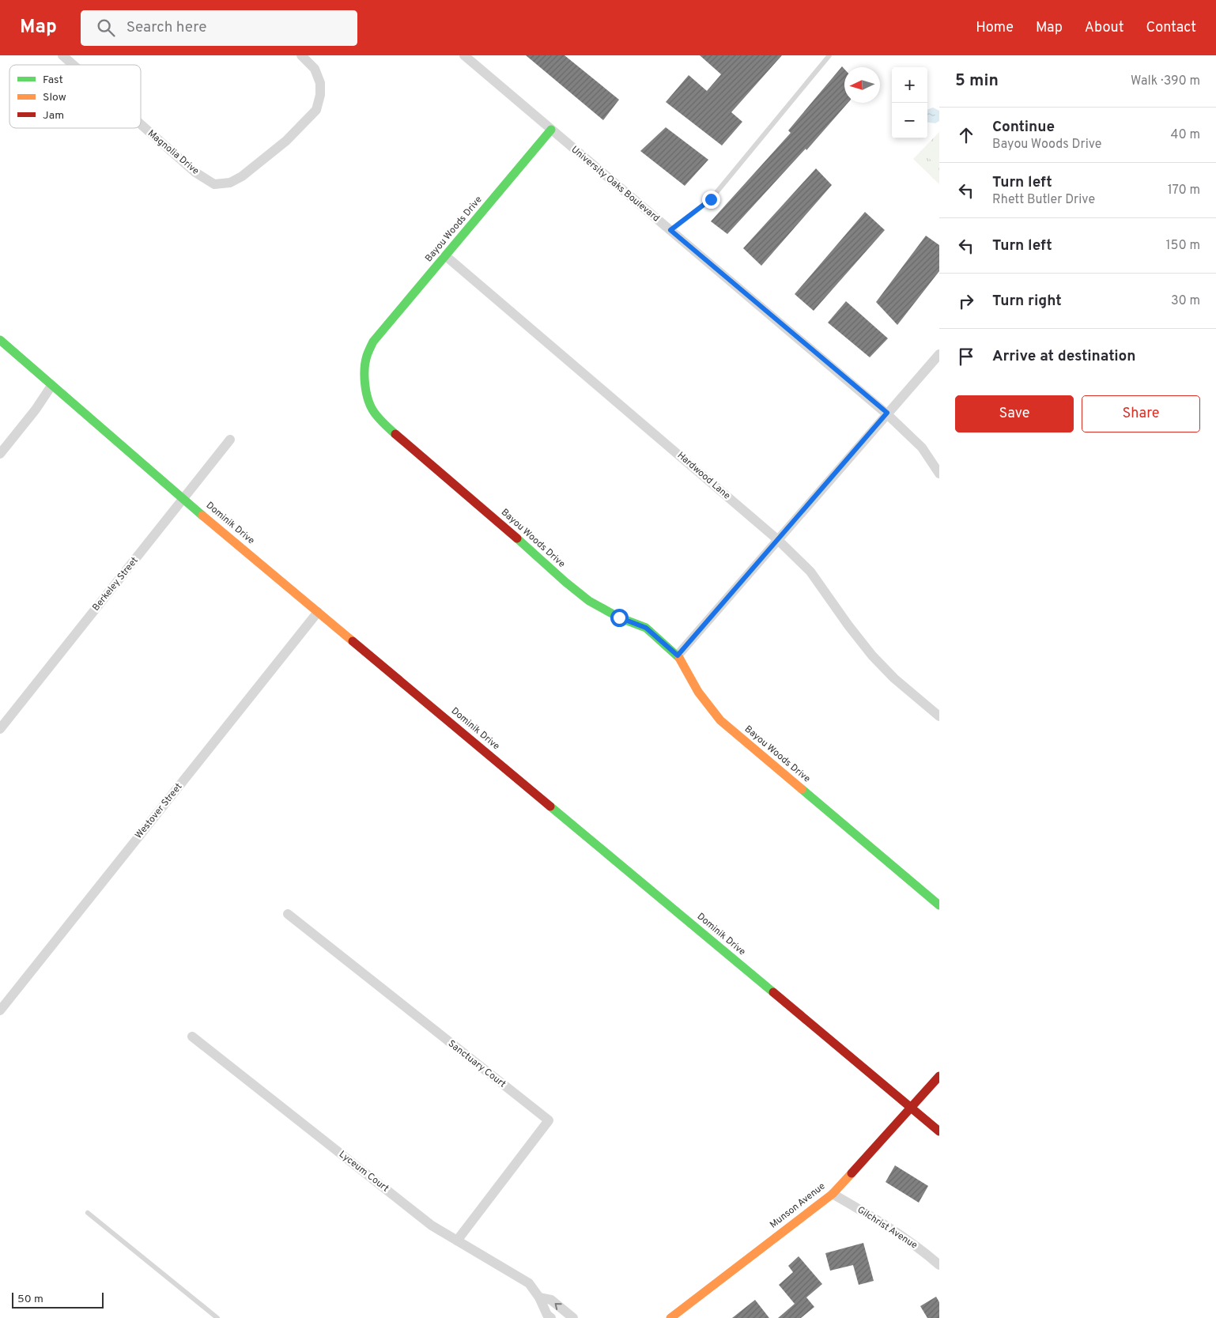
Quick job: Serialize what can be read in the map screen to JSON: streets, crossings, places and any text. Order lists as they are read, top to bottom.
{
  "streets": {
    "street": [
      "Magnolia Drive",
      "University Oaks Boulevard",
      "Bayou Woods Drive",
      "Hardwood Lane",
      "Dominik Drive",
      "Berkeley Street",
      "Westover Street",
      "Sanctuary Court",
      "Lyceum Court",
      "Munson Avenue",
      "Gilchrist Avenue"
    ]
  },
  "crossings": [
    ["University Oaks Boulevard", "Bayou Woods Drive"],
    ["Bayou Woods Drive", "Hardwood Lane"],
    ["Dominik Drive", "Berkeley Street"],
    ["Dominik Drive", "Westover Street"],
    ["Dominik Drive", "Munson Avenue"],
    ["Sanctuary Court", "Lyceum Court"],
    ["Munson Avenue", "Gilchrist Avenue"]
  ],
  "legend": ["Fast", "Slow", "Jam"],
  "scale_bar": "50 m",
  "north": "left",
  "page": {
    "header": "Map",
    "search": "Search here",
    "nav": [
      "Home",
      "Map",
      "About",
      "Contact"
    ],
    "heading": ["5 min", "Walk · 390 m"],
    "map_buttons": ["+", "−"],
    "list": [
      ["Continue", "Bayou Woods Drive", "40 m"],
      ["Turn left", "Rhett Butler Drive", "170 m"],
      ["Turn left", "150 m"],
      ["Turn right", "30 m"],
      "Arrive at destination"
    ],
    "buttons": ["Save", "Share"],
    "scale": "50 m"
  }
}
